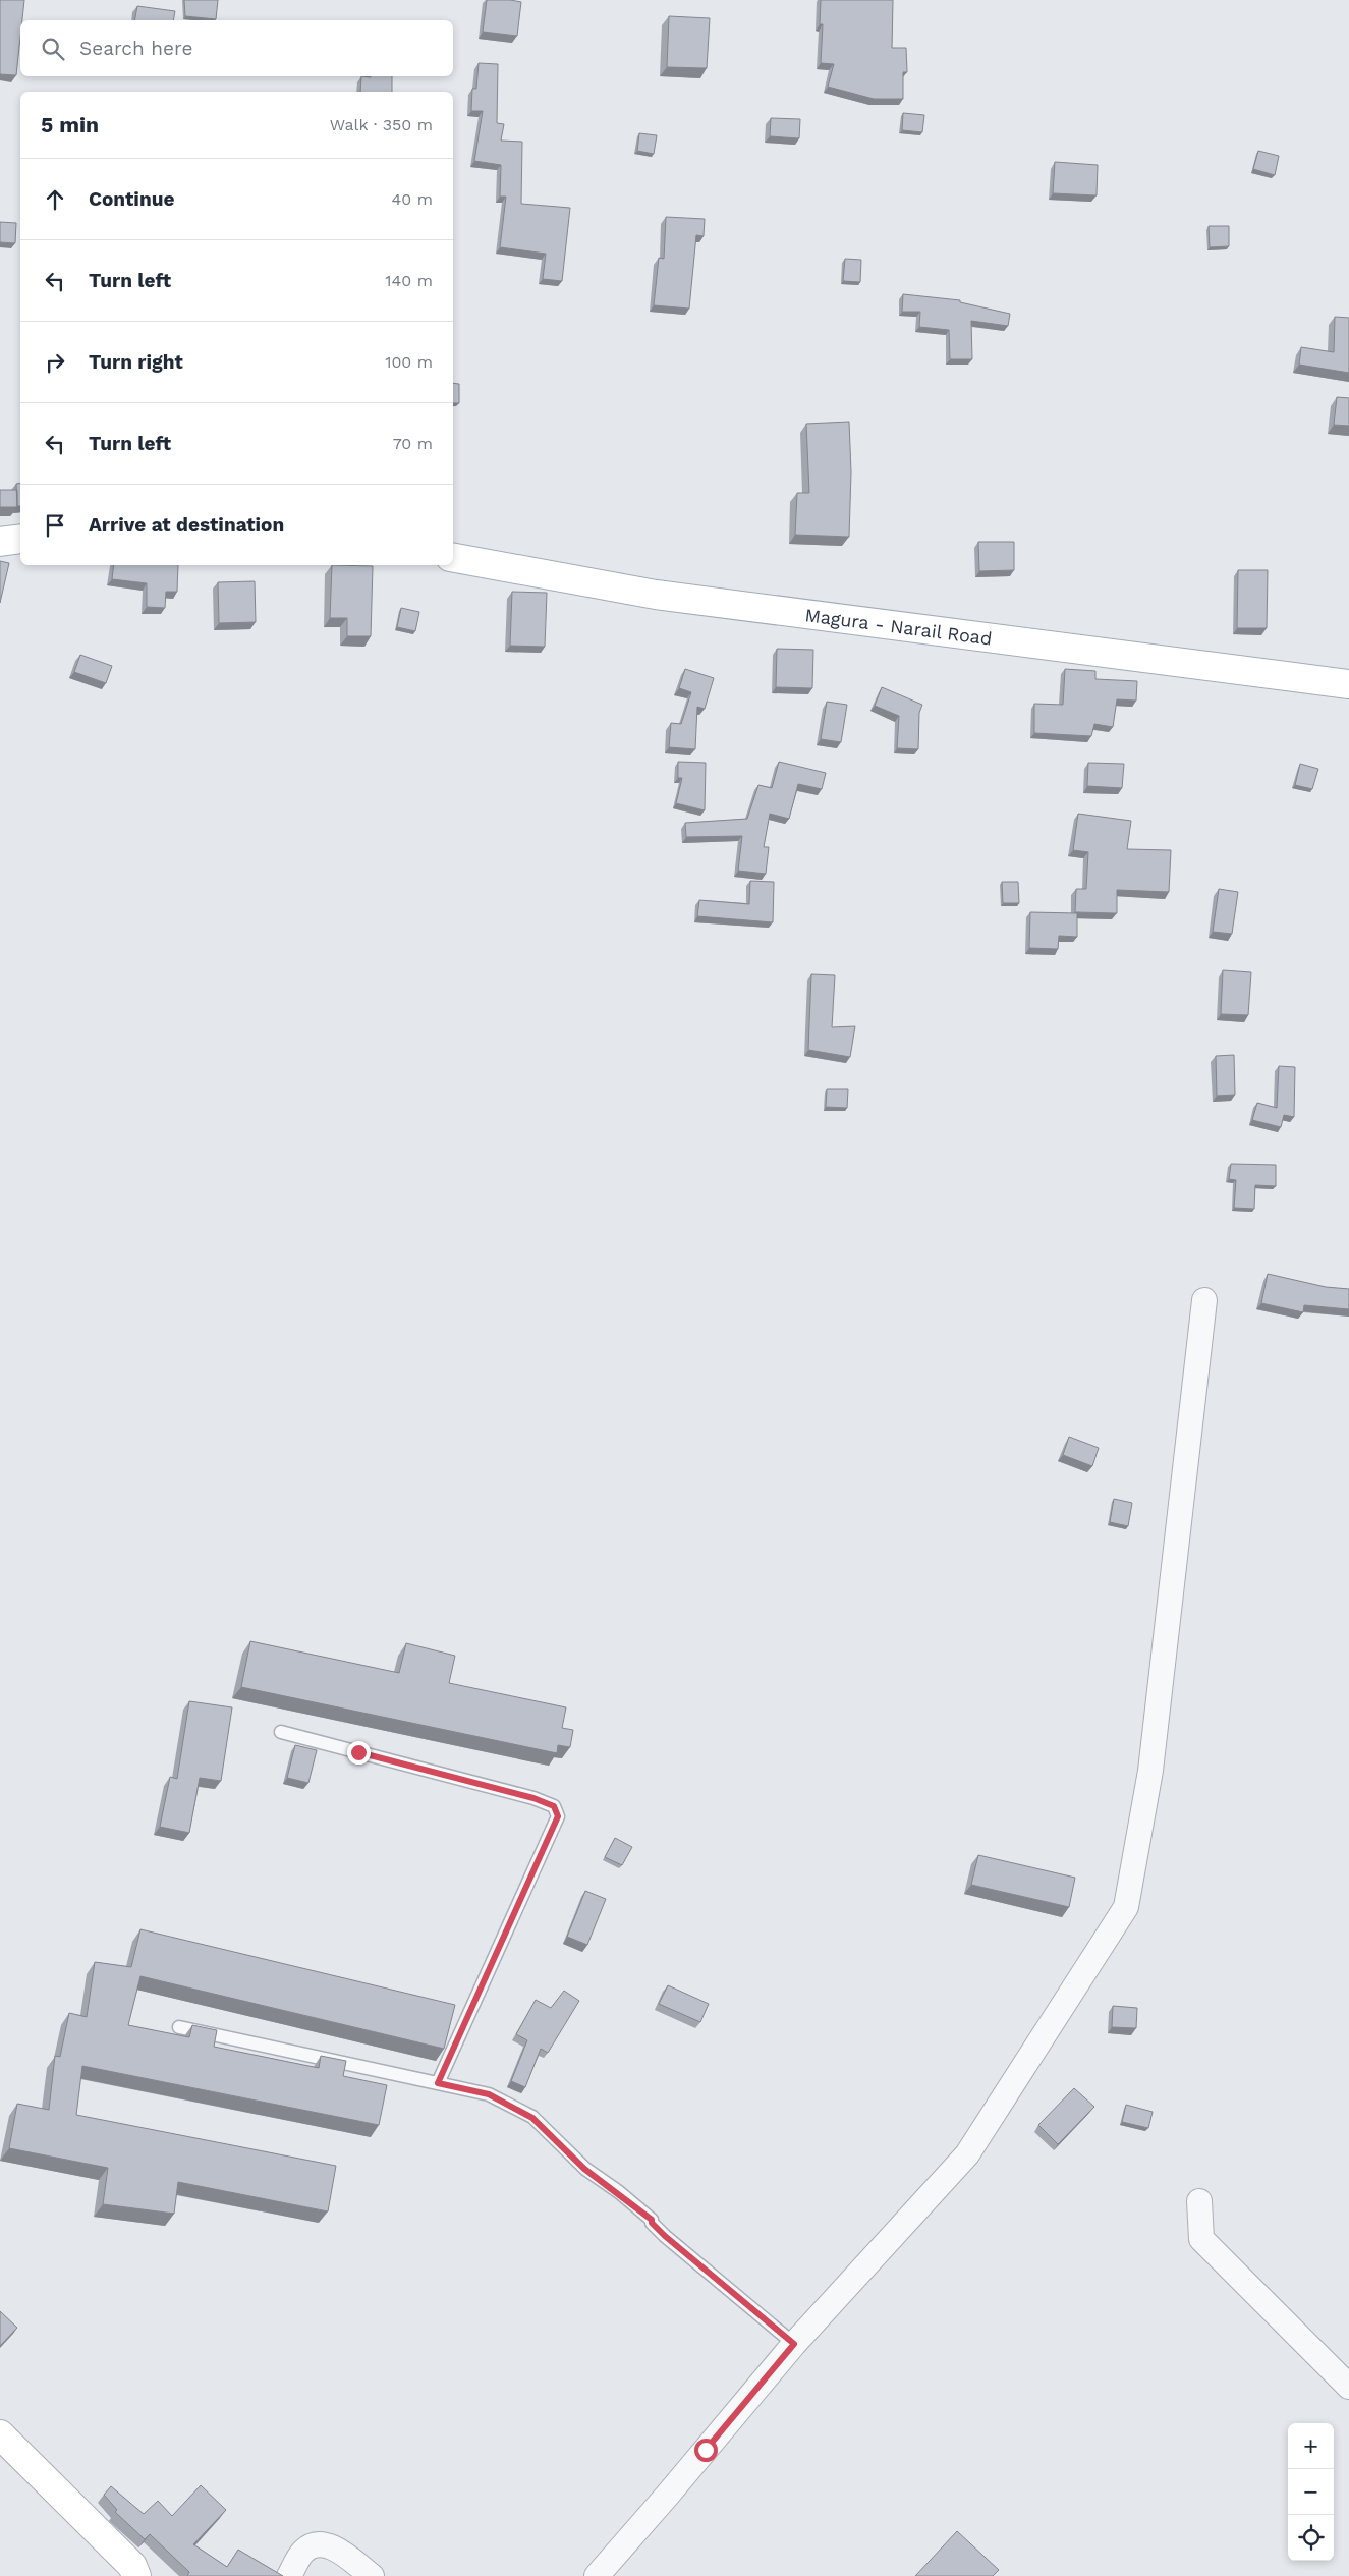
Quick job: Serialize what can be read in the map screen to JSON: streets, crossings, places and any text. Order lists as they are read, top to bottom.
{
  "streets": {
    "main road": ["Magura - Narail Road"]
  },
  "page": {
    "search": "Search here",
    "heading": ["5 min", "Walk · 350 m"],
    "list": [
      ["Continue", "40 m"],
      ["Turn left", "140 m"],
      ["Turn right", "100 m"],
      ["Turn left", "70 m"],
      "Arrive at destination"
    ],
    "map_buttons": ["+", "−"]
  }
}
